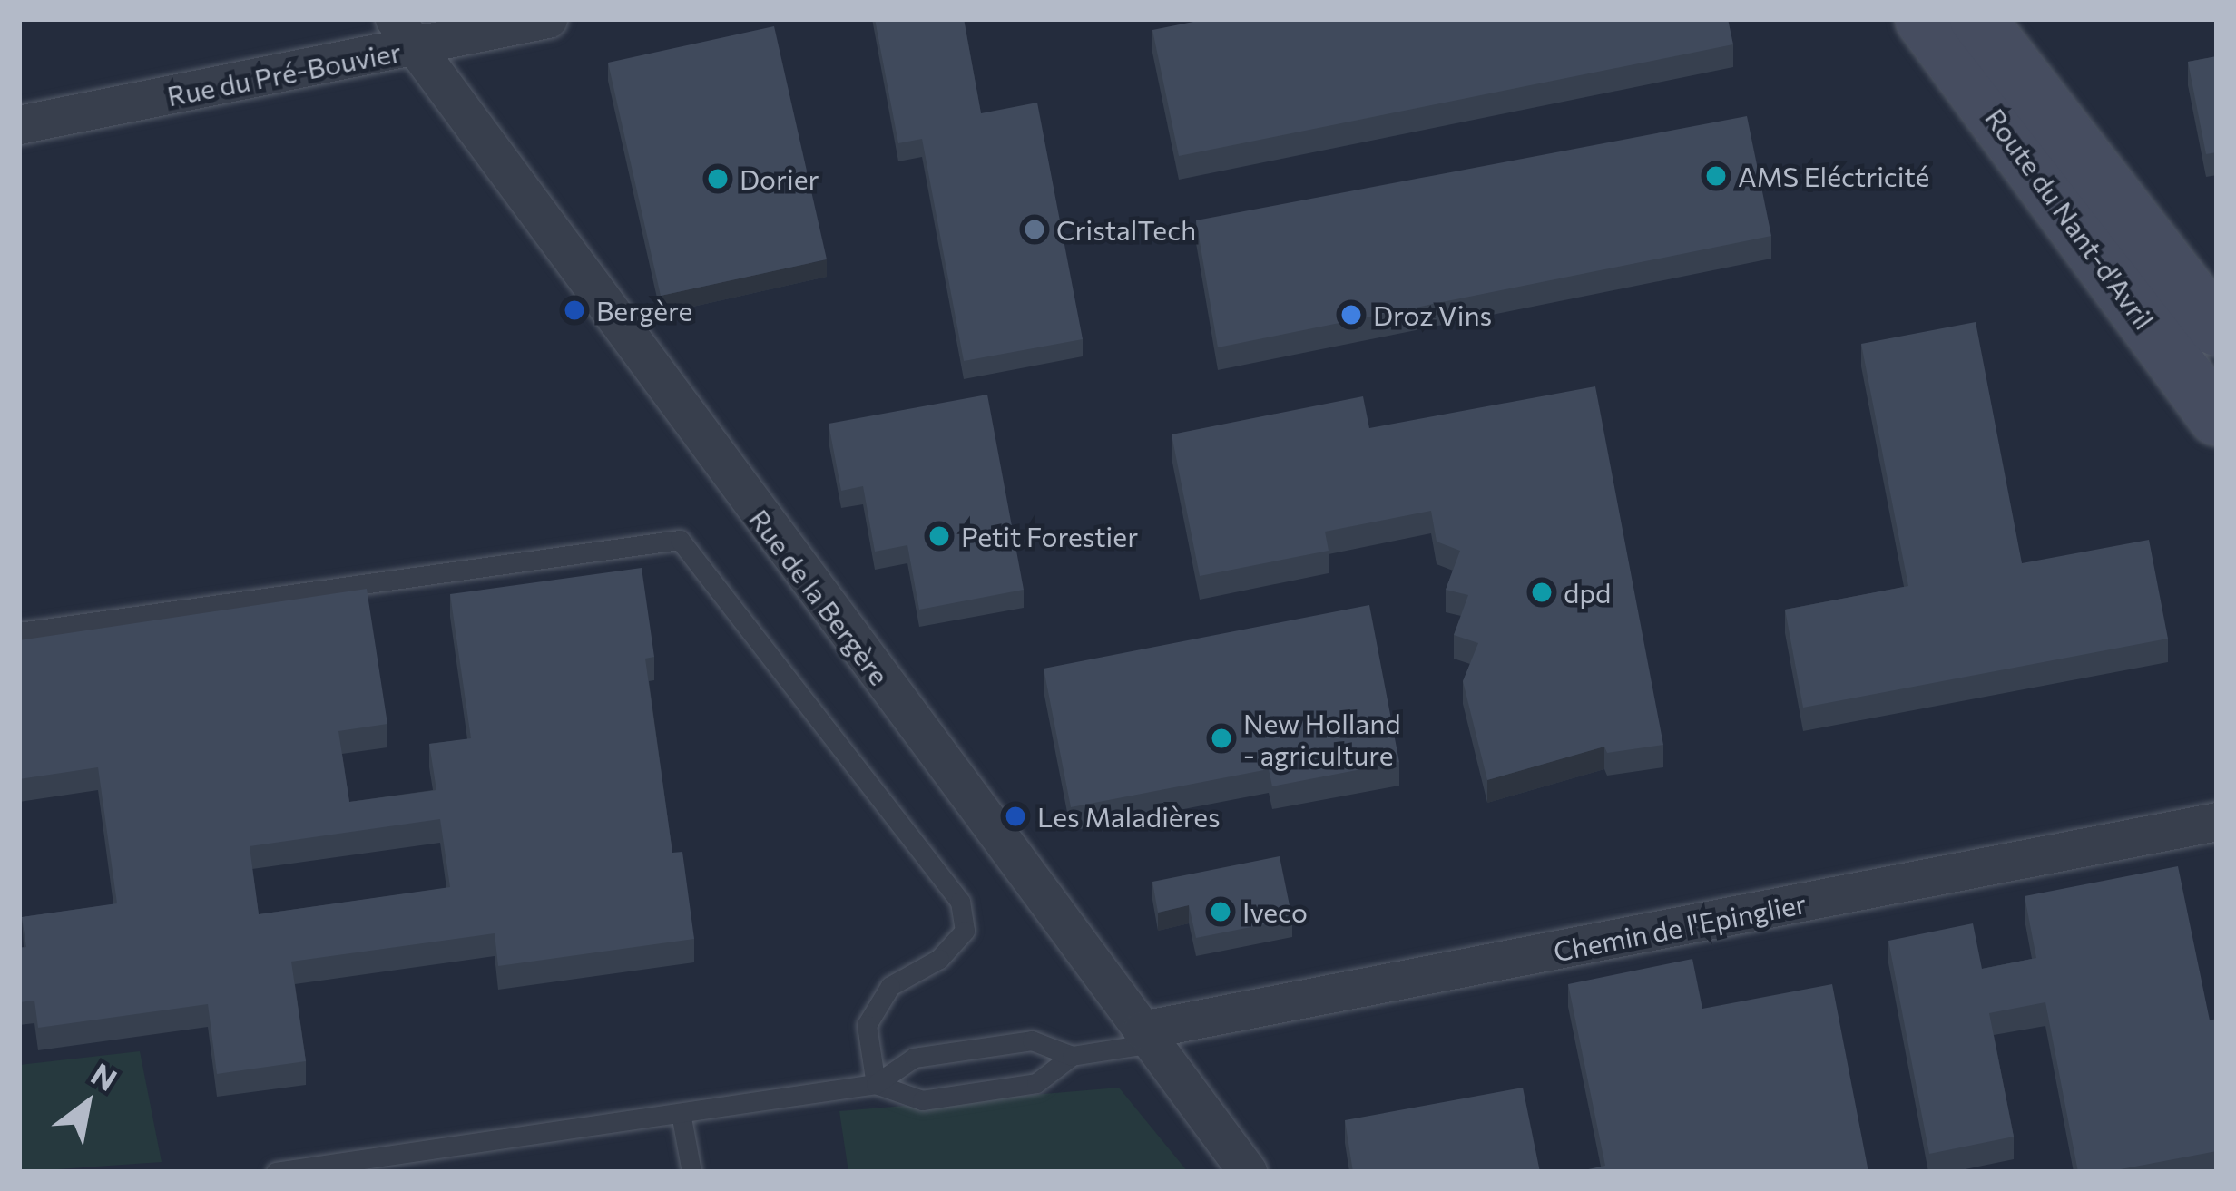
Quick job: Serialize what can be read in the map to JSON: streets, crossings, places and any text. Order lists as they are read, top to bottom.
{
  "streets": {
    "main road": ["Route du Nant-d'Avril"],
    "street": ["Rue du Pré-Bouvier", "Rue de la Bergère", "Chemin de l'Epinglier"]
  },
  "crossings": [
    ["Rue du Pré-Bouvier", "Rue de la Bergère"],
    ["Rue de la Bergère", "Chemin de l'Epinglier"]
  ],
  "places": [
    "AMS Eléctricité",
    "Dorier",
    "CristalTech",
    "Bergère",
    "Droz Vins",
    "Petit Forestier",
    "dpd",
    "New Holland - agriculture",
    "Les Maladières",
    "Iveco"
  ],
  "north": "top right"
}
